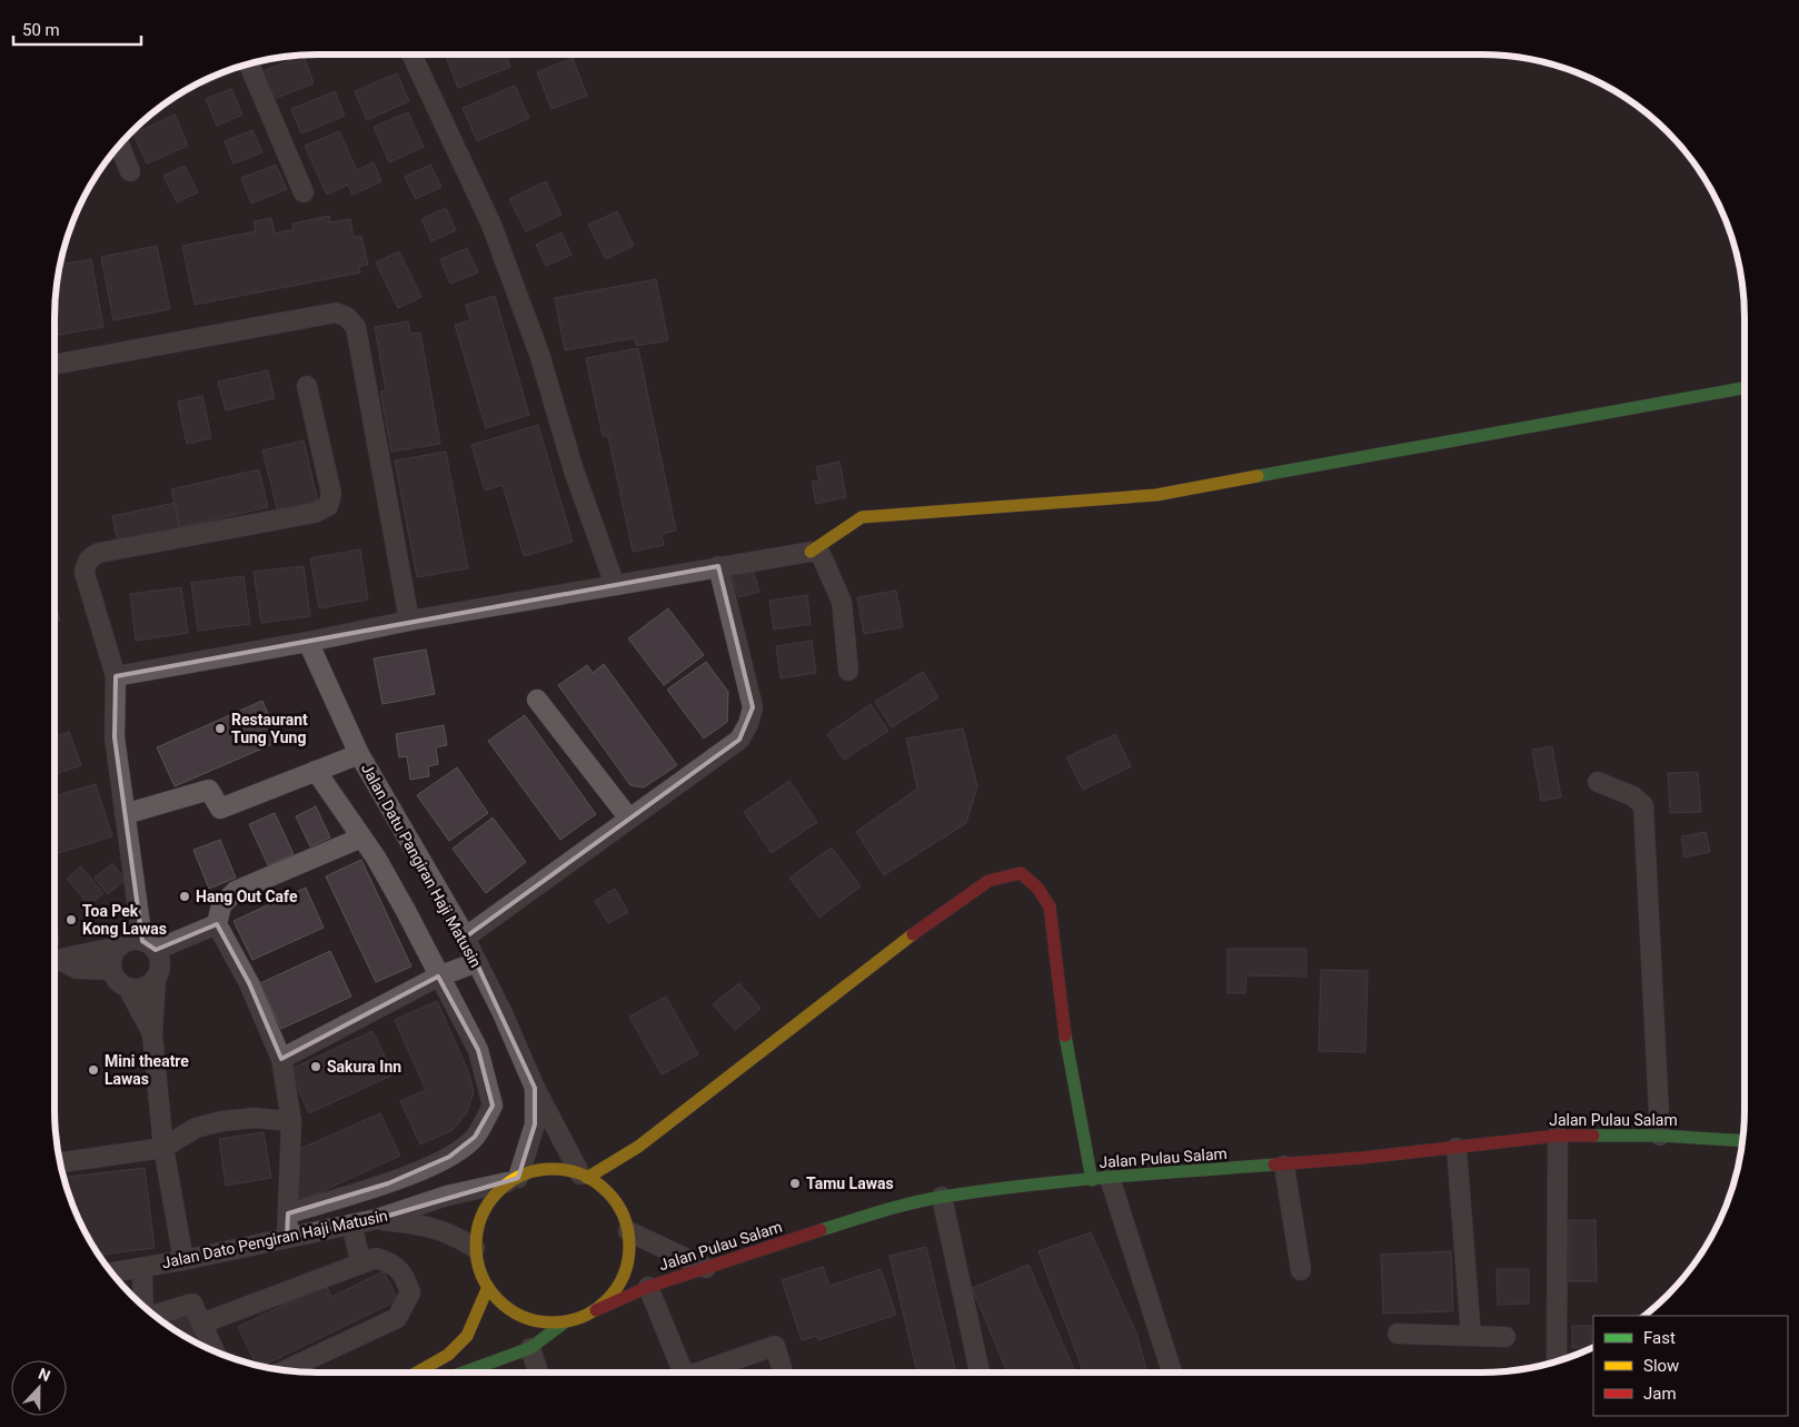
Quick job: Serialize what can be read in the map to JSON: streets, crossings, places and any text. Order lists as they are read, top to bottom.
{
  "streets": {
    "street": ["Jalan Datu Pangiran Haji Matusin", "Jalan Pulau Salam", "Jalan Dato Pengiran Haji Matusin"]
  },
  "crossings": [
    ["Jalan Datu Pangiran Haji Matusin", "Jalan Pulau Salam"],
    ["Jalan Datu Pangiran Haji Matusin", "Jalan Dato Pengiran Haji Matusin"],
    ["Jalan Pulau Salam", "Jalan Dato Pengiran Haji Matusin"]
  ],
  "places": [
    "Restaurant Tung Yung",
    "Hang Out Cafe",
    "Toa Pek Kong Lawas",
    "Sakura Inn",
    "Mini theatre Lawas",
    "Tamu Lawas"
  ],
  "legend": ["Fast", "Slow", "Jam"],
  "scale_bar": "50 m",
  "north": "top"
}
